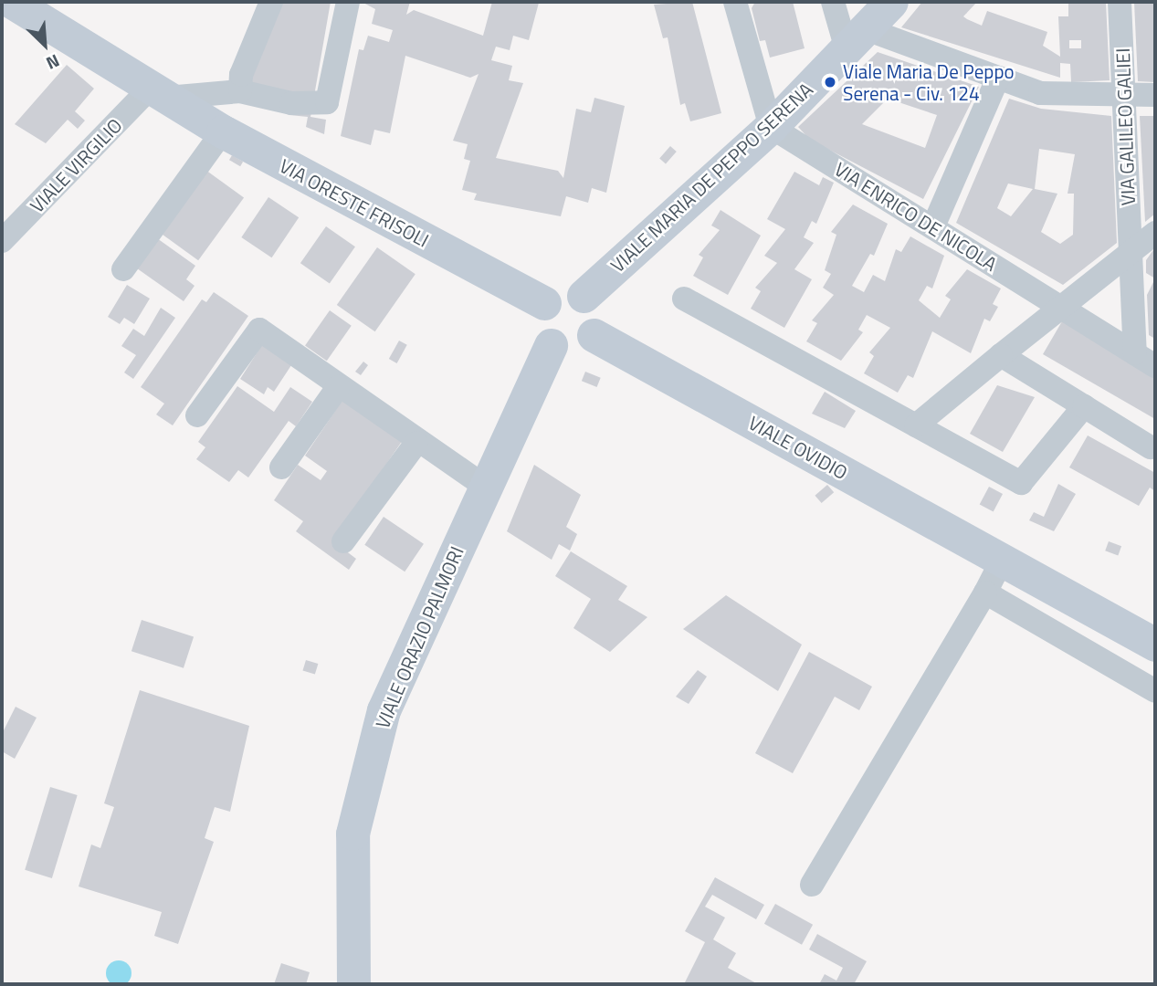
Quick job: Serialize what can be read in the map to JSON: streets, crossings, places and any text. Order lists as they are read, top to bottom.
{
  "streets": {
    "main road": [
      "VIALE MARIA DE PEPPO SERENA",
      "VIA ORESTE FRISOLI",
      "VIALE OVIDIO",
      "VIALE ORAZIO PALMORI"
    ],
    "street": ["VIA GALILEO GALIEI", "VIALE VIRGILIO", "VIA ENRICO DE NICOLA"]
  },
  "crossings": [
    ["VIA GALILEO GALIEI", "VIA ENRICO DE NICOLA"],
    ["VIALE VIRGILIO", "VIA ORESTE FRISOLI"],
    ["VIALE MARIA DE PEPPO SERENA", "VIA ORESTE FRISOLI"],
    ["VIALE MARIA DE PEPPO SERENA", "VIA ENRICO DE NICOLA"],
    ["VIALE MARIA DE PEPPO SERENA", "VIALE OVIDIO"],
    ["VIALE MARIA DE PEPPO SERENA", "VIALE ORAZIO PALMORI"],
    ["VIA ORESTE FRISOLI", "VIALE OVIDIO"],
    ["VIA ORESTE FRISOLI", "VIALE ORAZIO PALMORI"],
    ["VIALE OVIDIO", "VIALE ORAZIO PALMORI"]
  ],
  "places": ["Viale Maria De Peppo Serena - Civ. 124"],
  "north": "bottom right"
}
